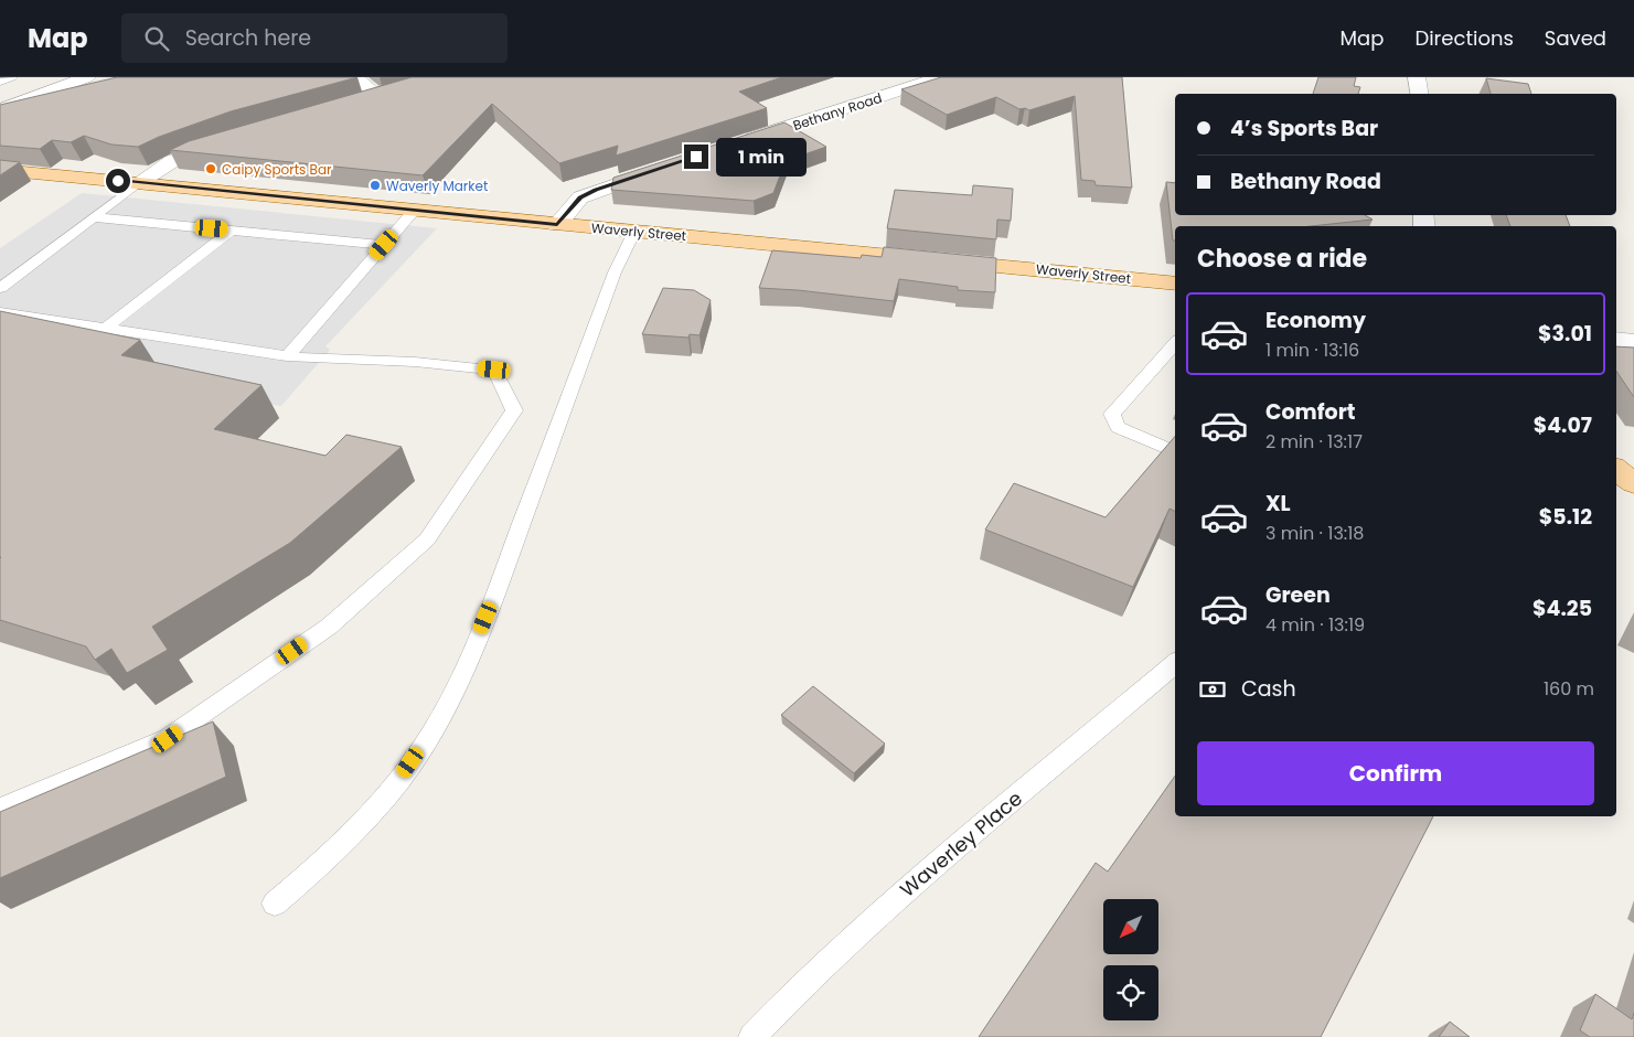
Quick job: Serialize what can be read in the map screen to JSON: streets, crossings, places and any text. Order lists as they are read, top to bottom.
{
  "streets": {
    "main road": ["Waverly Street"],
    "street": ["Bethany Road"],
    "lane": ["Waverley Place"]
  },
  "places": ["Caipy Sports Bar", "Waverly Market"],
  "north": "bottom left",
  "page": {
    "header": "Map",
    "search": "Search here",
    "nav": ["Map", "Directions", "Saved"],
    "banner": ["4’s Sports Bar", "Bethany Road"],
    "bubble": "1 min",
    "heading": "Choose a ride",
    "list": [
      {
        "name": "Economy",
        "note": "1 min · 13:16",
        "value": "$3.01"
      },
      {
        "name": "Comfort",
        "note": "2 min · 13:17",
        "value": "$4.07"
      },
      {
        "name": "XL",
        "note": "3 min · 13:18",
        "value": "$5.12"
      },
      {
        "name": "Green",
        "note": "4 min · 13:19",
        "value": "$4.25"
      }
    ],
    "pay": ["Cash", "160 m"],
    "buttons": "Confirm"
  }
}
